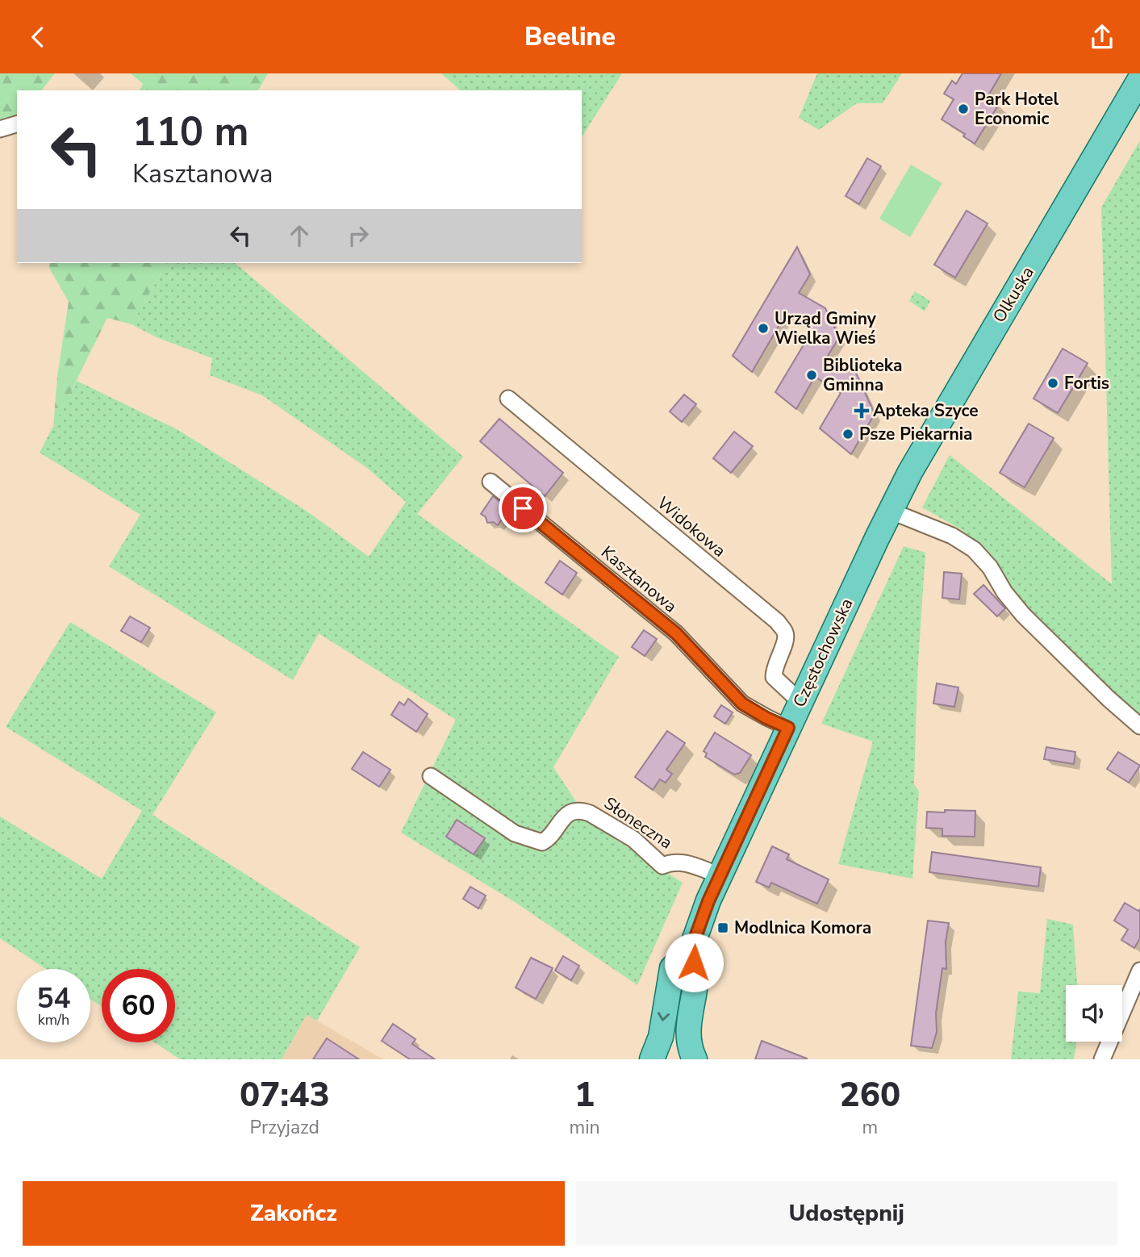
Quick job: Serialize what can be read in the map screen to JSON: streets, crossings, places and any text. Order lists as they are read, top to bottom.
{
  "streets": {
    "main road": ["Olkuska", "Częstochowska"],
    "street": ["Widokowa", "Kasztanowa", "Słoneczna"]
  },
  "crossings": [
    ["Olkuska", "Częstochowska"],
    ["Widokowa", "Częstochowska"],
    ["Kasztanowa", "Częstochowska"],
    ["Częstochowska", "Słoneczna"]
  ],
  "places": {
    "other": [
      "Park Hotel Economic",
      "Urząd Gminy Wielka Wieś",
      "Biblioteka Gminna",
      "Fortis",
      "Psze Piekarnia"
    ],
    "health": ["Apteka Szyce"],
    "transit": ["Modlnica Komora"]
  },
  "page": {
    "header": "Beeline",
    "turn": ["110 m", "Kasztanowa"],
    "speed": "54 km/h",
    "limit": "60",
    "eta": [
      "07:43",
      "Przyjazd",
      "1",
      "min",
      "260",
      "m"
    ],
    "buttons": ["Zakończ", "Udostępnij"]
  }
}
